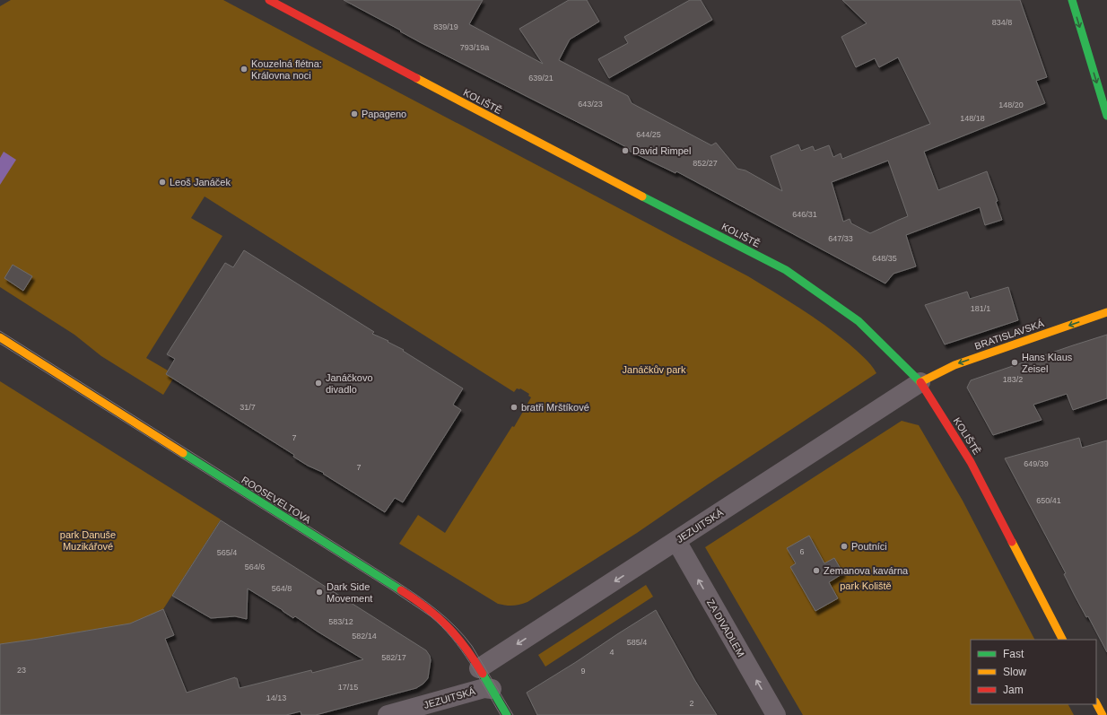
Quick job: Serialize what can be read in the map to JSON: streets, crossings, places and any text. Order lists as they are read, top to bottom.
{
  "streets": {
    "main road": ["KOLIŠTĚ", "BRATISLAVSKÁ", "ROOSEVELTOVA"],
    "street": ["JEZUITSKÁ", "ZA DIVADLEM"]
  },
  "crossings": [
    ["KOLIŠTĚ", "BRATISLAVSKÁ"],
    ["KOLIŠTĚ", "JEZUITSKÁ"],
    ["BRATISLAVSKÁ", "JEZUITSKÁ"],
    ["ROOSEVELTOVA", "JEZUITSKÁ"],
    ["JEZUITSKÁ", "ZA DIVADLEM"]
  ],
  "one_way": ["BRATISLAVSKÁ", "JEZUITSKÁ", "ZA DIVADLEM"],
  "parks": ["Janáčkův park", "park Danuše Muzikářové", "park Koliště"],
  "places": [
    "Kouzelná flétna: Královna noci",
    "Papageno",
    "David Rimpel",
    "Leoš Janáček",
    "Hans Klaus Zeisel",
    "Janáčkovo divadlo",
    "bratři Mrštíkové",
    "Poutníci",
    "Zemanova kavárna",
    "Dark Side Movement"
  ],
  "house_numbers": [
    "834/8",
    "839/19",
    "793/19a",
    "639/21",
    "643/23",
    "148/20",
    "148/18",
    "644/25",
    "852/27",
    "646/31",
    "647/33",
    "648/35",
    "181/1",
    "183/2",
    "31/7",
    "7",
    "649/39",
    "7",
    "650/41",
    "6",
    "565/4",
    "564/6",
    "564/8",
    "583/12",
    "582/14",
    "585/4",
    "4",
    "582/17",
    "23",
    "9",
    "17/15",
    "14/13",
    "2"
  ],
  "legend": ["Fast", "Slow", "Jam"]
}
